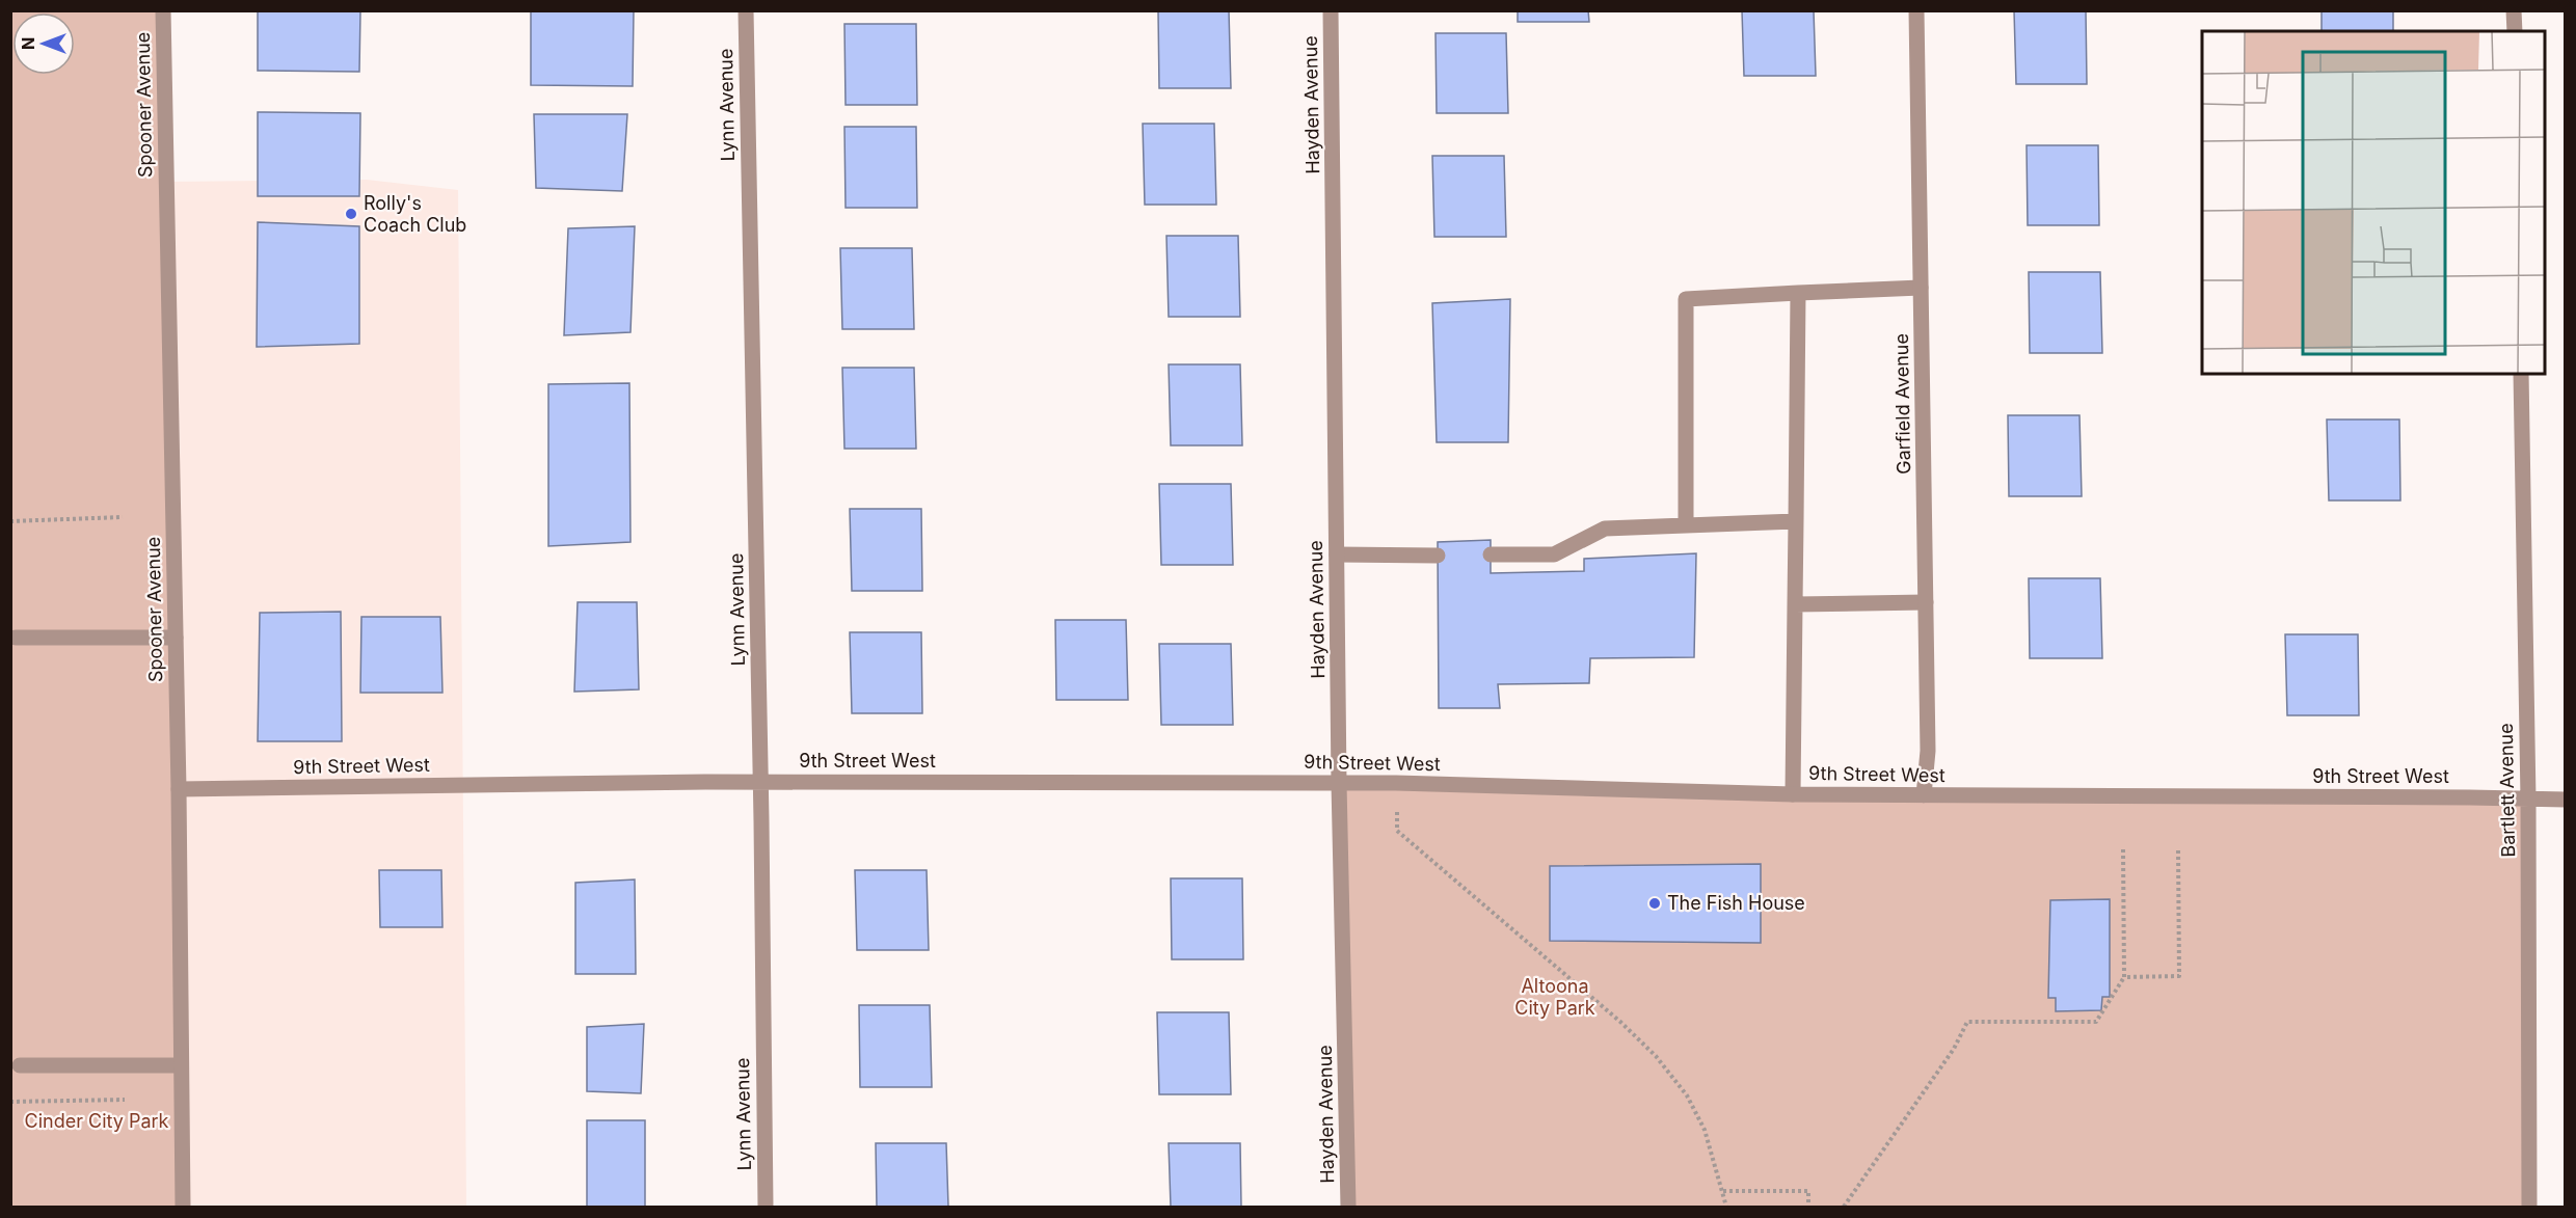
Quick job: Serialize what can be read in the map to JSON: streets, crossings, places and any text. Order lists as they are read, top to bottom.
{
  "streets": {
    "street": [
      "Spooner Avenue",
      "Lynn Avenue",
      "Hayden Avenue",
      "Garfield Avenue",
      "9th Street West",
      "Bartlett Avenue"
    ]
  },
  "crossings": [
    ["Spooner Avenue", "9th Street West"],
    ["Lynn Avenue", "9th Street West"],
    ["Hayden Avenue", "9th Street West"],
    ["Garfield Avenue", "9th Street West"],
    ["9th Street West", "Bartlett Avenue"]
  ],
  "parks": ["Altoona City Park", "Cinder City Park"],
  "places": ["Rolly's Coach Club", "The Fish House"],
  "north": "left"
}
